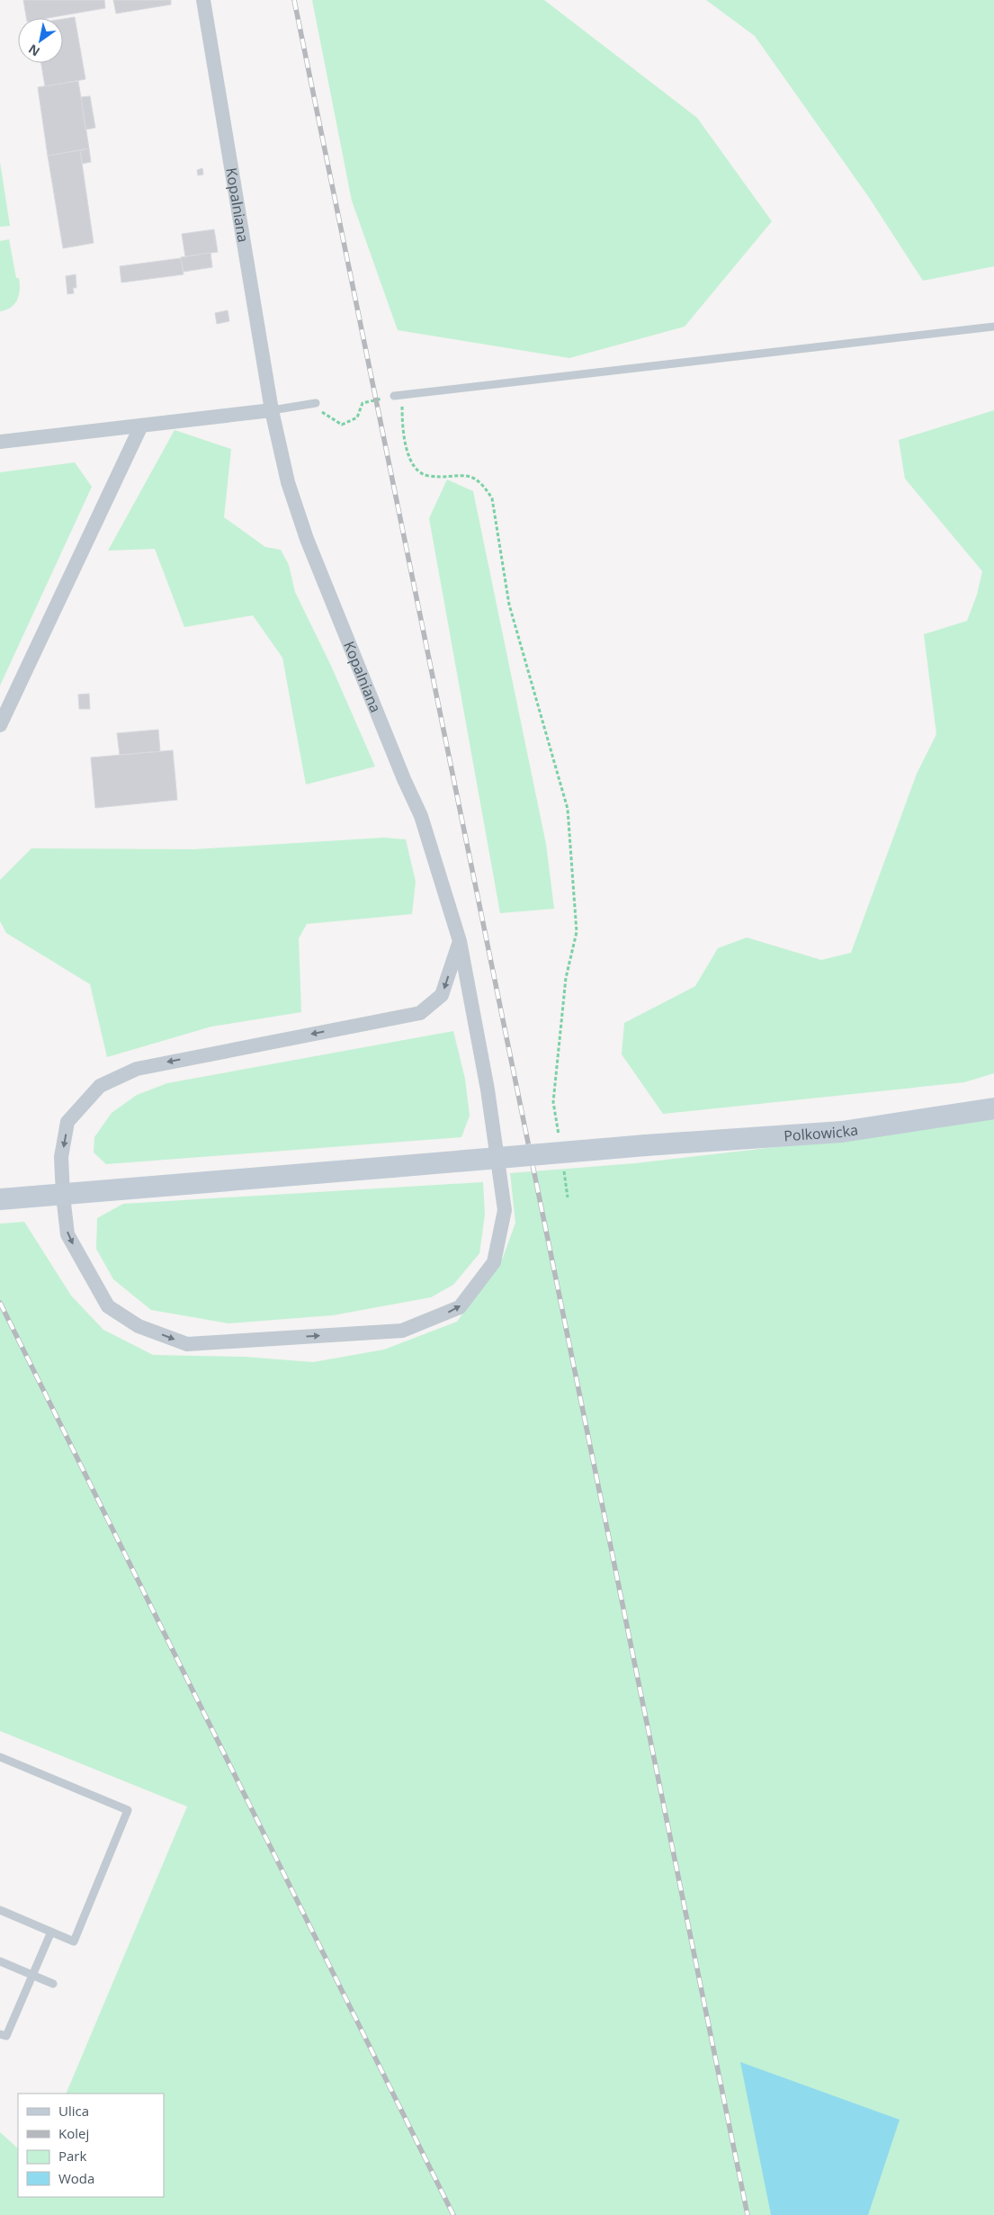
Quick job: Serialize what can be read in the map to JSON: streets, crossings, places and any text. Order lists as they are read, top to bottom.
{
  "streets": {
    "main road": ["Polkowicka"],
    "street": ["Kopalniana"]
  },
  "crossings": [
    ["Kopalniana", "Polkowicka"]
  ],
  "legend": [
    "Ulica",
    "Kolej",
    "Park",
    "Woda"
  ],
  "north": "bottom left"
}
